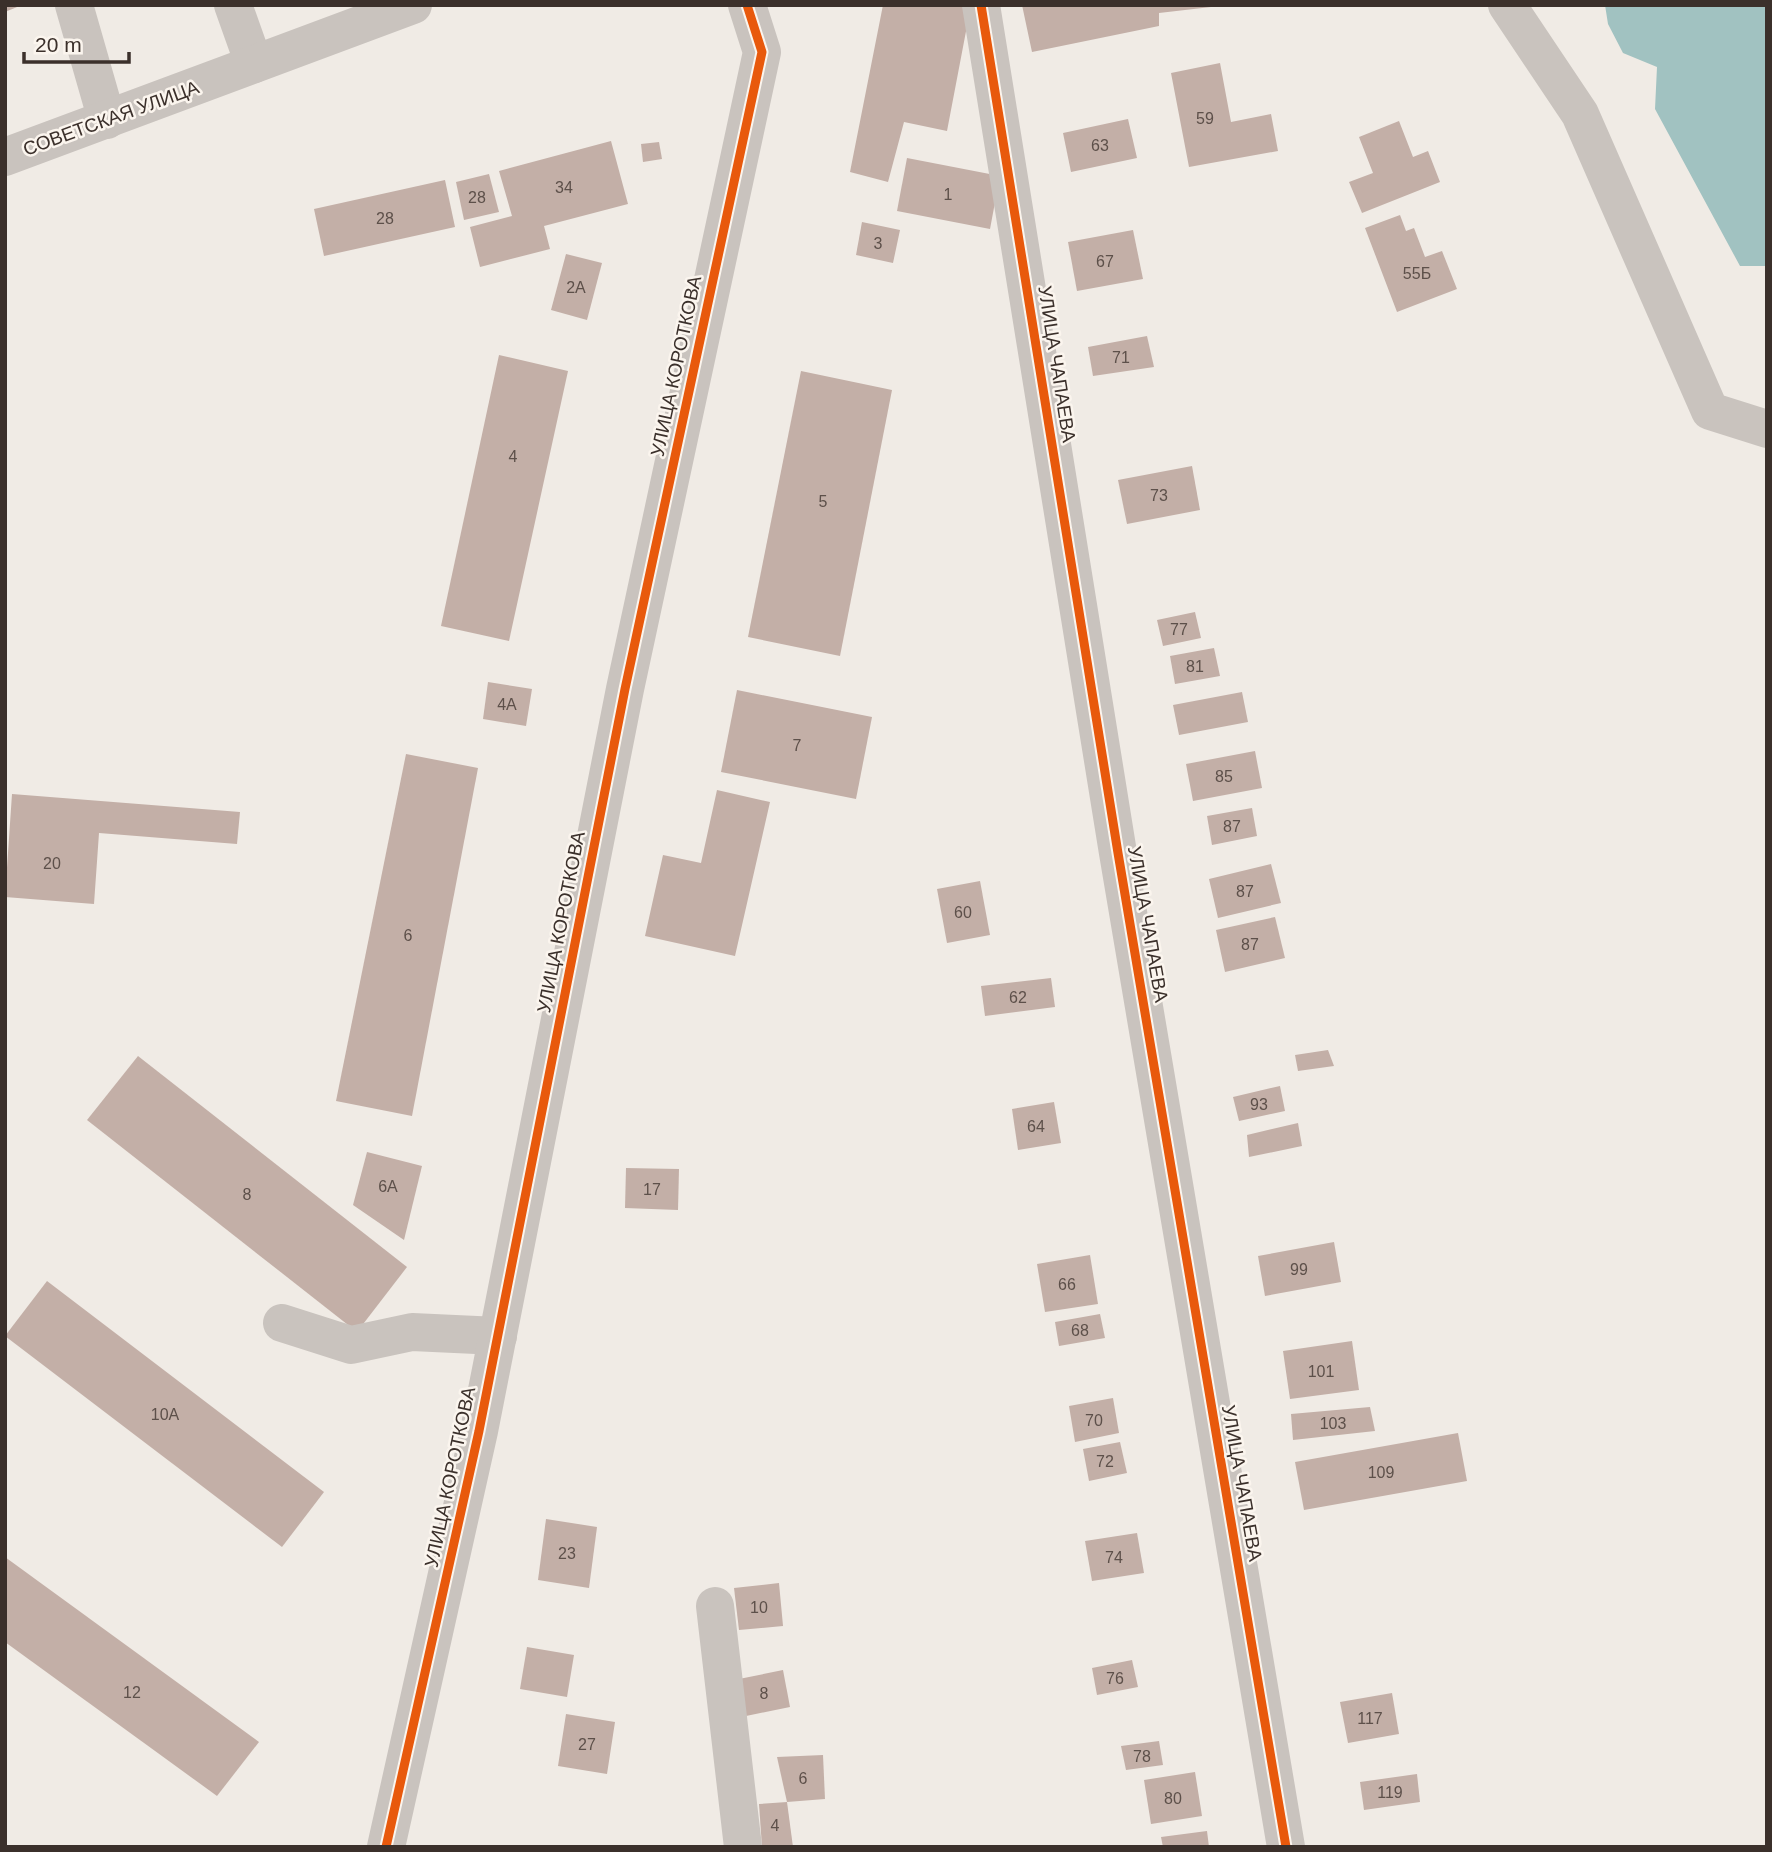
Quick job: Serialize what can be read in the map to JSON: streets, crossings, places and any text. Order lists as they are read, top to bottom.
{
  "streets": {
    "street": ["СОВЕТСКАЯ УЛИЦА", "УЛИЦА ЧАПАЕВА", "УЛИЦА КОРОТКОВА"]
  },
  "house_numbers": [
    "59",
    "63",
    "34",
    "1",
    "28",
    "28",
    "3",
    "67",
    "55Б",
    "2А",
    "71",
    "4",
    "73",
    "5",
    "77",
    "81",
    "4А",
    "7",
    "85",
    "87",
    "20",
    "87",
    "60",
    "6",
    "87",
    "62",
    "93",
    "64",
    "6А",
    "17",
    "8",
    "99",
    "66",
    "68",
    "101",
    "10А",
    "70",
    "103",
    "72",
    "109",
    "23",
    "74",
    "10",
    "76",
    "12",
    "8",
    "117",
    "27",
    "78",
    "6",
    "119",
    "80",
    "4"
  ],
  "scale_bar": "20 m"
}
